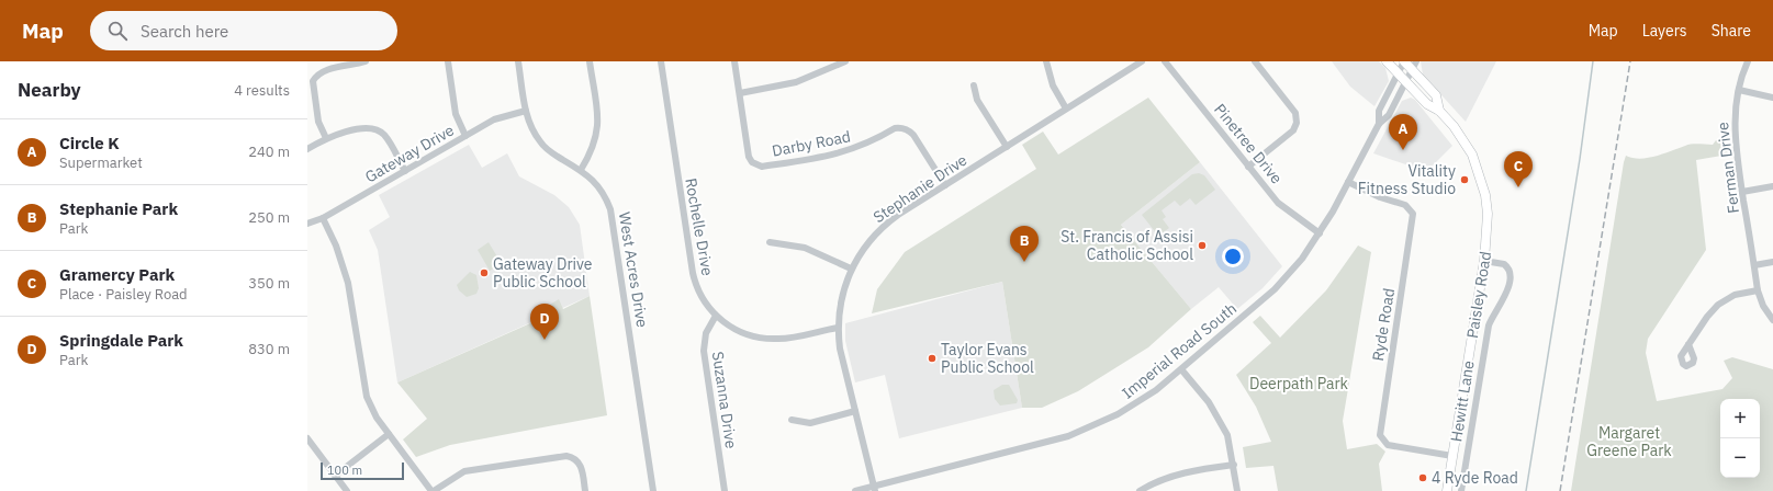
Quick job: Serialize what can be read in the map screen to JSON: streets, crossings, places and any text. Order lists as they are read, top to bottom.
{
  "streets": {
    "main road": ["Paisley Road"],
    "street": [
      "Darby Road",
      "Pinetree Drive",
      "Gateway Drive",
      "Ferman Drive",
      "Stephanie Drive",
      "Rochelle Drive",
      "West Acres Drive",
      "Ryde Road",
      "Imperial Road South",
      "Suzanna Drive",
      "Hewitt Lane"
    ]
  },
  "crossings": [
    ["Darby Road", "Stephanie Drive"],
    ["Pinetree Drive", "Imperial Road South"],
    ["Gateway Drive", "West Acres Drive"],
    ["Stephanie Drive", "Rochelle Drive"],
    ["Stephanie Drive", "Imperial Road South"],
    ["Rochelle Drive", "Suzanna Drive"],
    ["Paisley Road", "Ryde Road"],
    ["Paisley Road", "Imperial Road South"],
    ["Paisley Road", "Hewitt Lane"],
    ["Ryde Road", "Imperial Road South"]
  ],
  "parks": ["Deerpath Park", "Margaret Greene Park"],
  "places": [
    "Vitality Fitness Studio",
    "St. Francis of Assisi Catholic School",
    "Gateway Drive Public School",
    "Taylor Evans Public School",
    "4 Ryde Road"
  ],
  "scale_bar": "100 m",
  "page": {
    "header": "Map",
    "search": "Search here",
    "nav": ["Map", "Layers", "Share"],
    "heading": ["Nearby", "4 results"],
    "pins": [
      "A",
      "C",
      "B",
      "D"
    ],
    "list": [
      {
        "mark": "A",
        "name": "Circle K",
        "note": "Supermarket",
        "value": "240 m"
      },
      {
        "mark": "B",
        "name": "Stephanie Park",
        "note": "Park",
        "value": "250 m"
      },
      {
        "mark": "C",
        "name": "Gramercy Park",
        "note": "Place · Paisley Road",
        "value": "350 m"
      },
      {
        "mark": "D",
        "name": "Springdale Park",
        "note": "Park",
        "value": "830 m"
      }
    ],
    "map_buttons": ["+", "−"],
    "scale": "100 m"
  }
}
